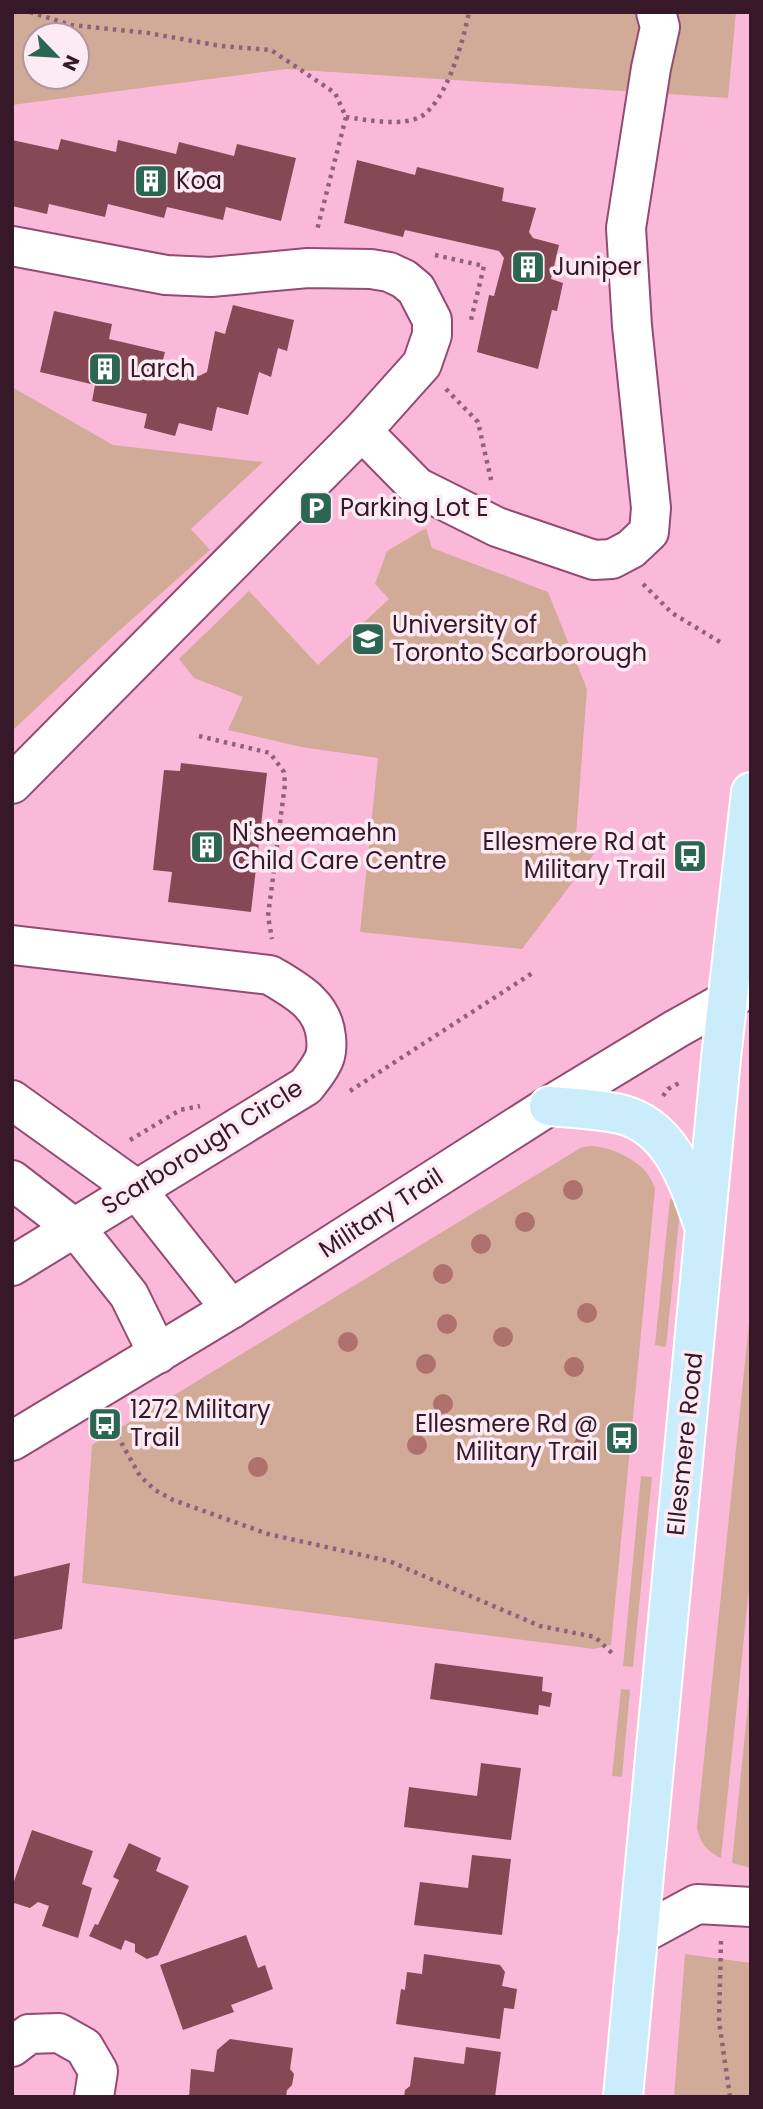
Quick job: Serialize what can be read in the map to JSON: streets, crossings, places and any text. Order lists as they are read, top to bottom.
{
  "streets": {
    "main road": ["Ellesmere Road"],
    "street": ["Scarborough Circle", "Military Trail"]
  },
  "crossings": [
    ["Military Trail", "Ellesmere Road"]
  ],
  "places": {
    "building": [
      "Koa",
      "Juniper",
      "Larch",
      "N'sheemaehn Child Care Centre"
    ],
    "parking": ["Parking Lot E"],
    "school or university": ["University of Toronto Scarborough"],
    "bus stop": ["Ellesmere Rd at Military Trail", "1272 Military Trail", "Ellesmere Rd @ Military Trail"]
  },
  "north": "bottom right"
}
